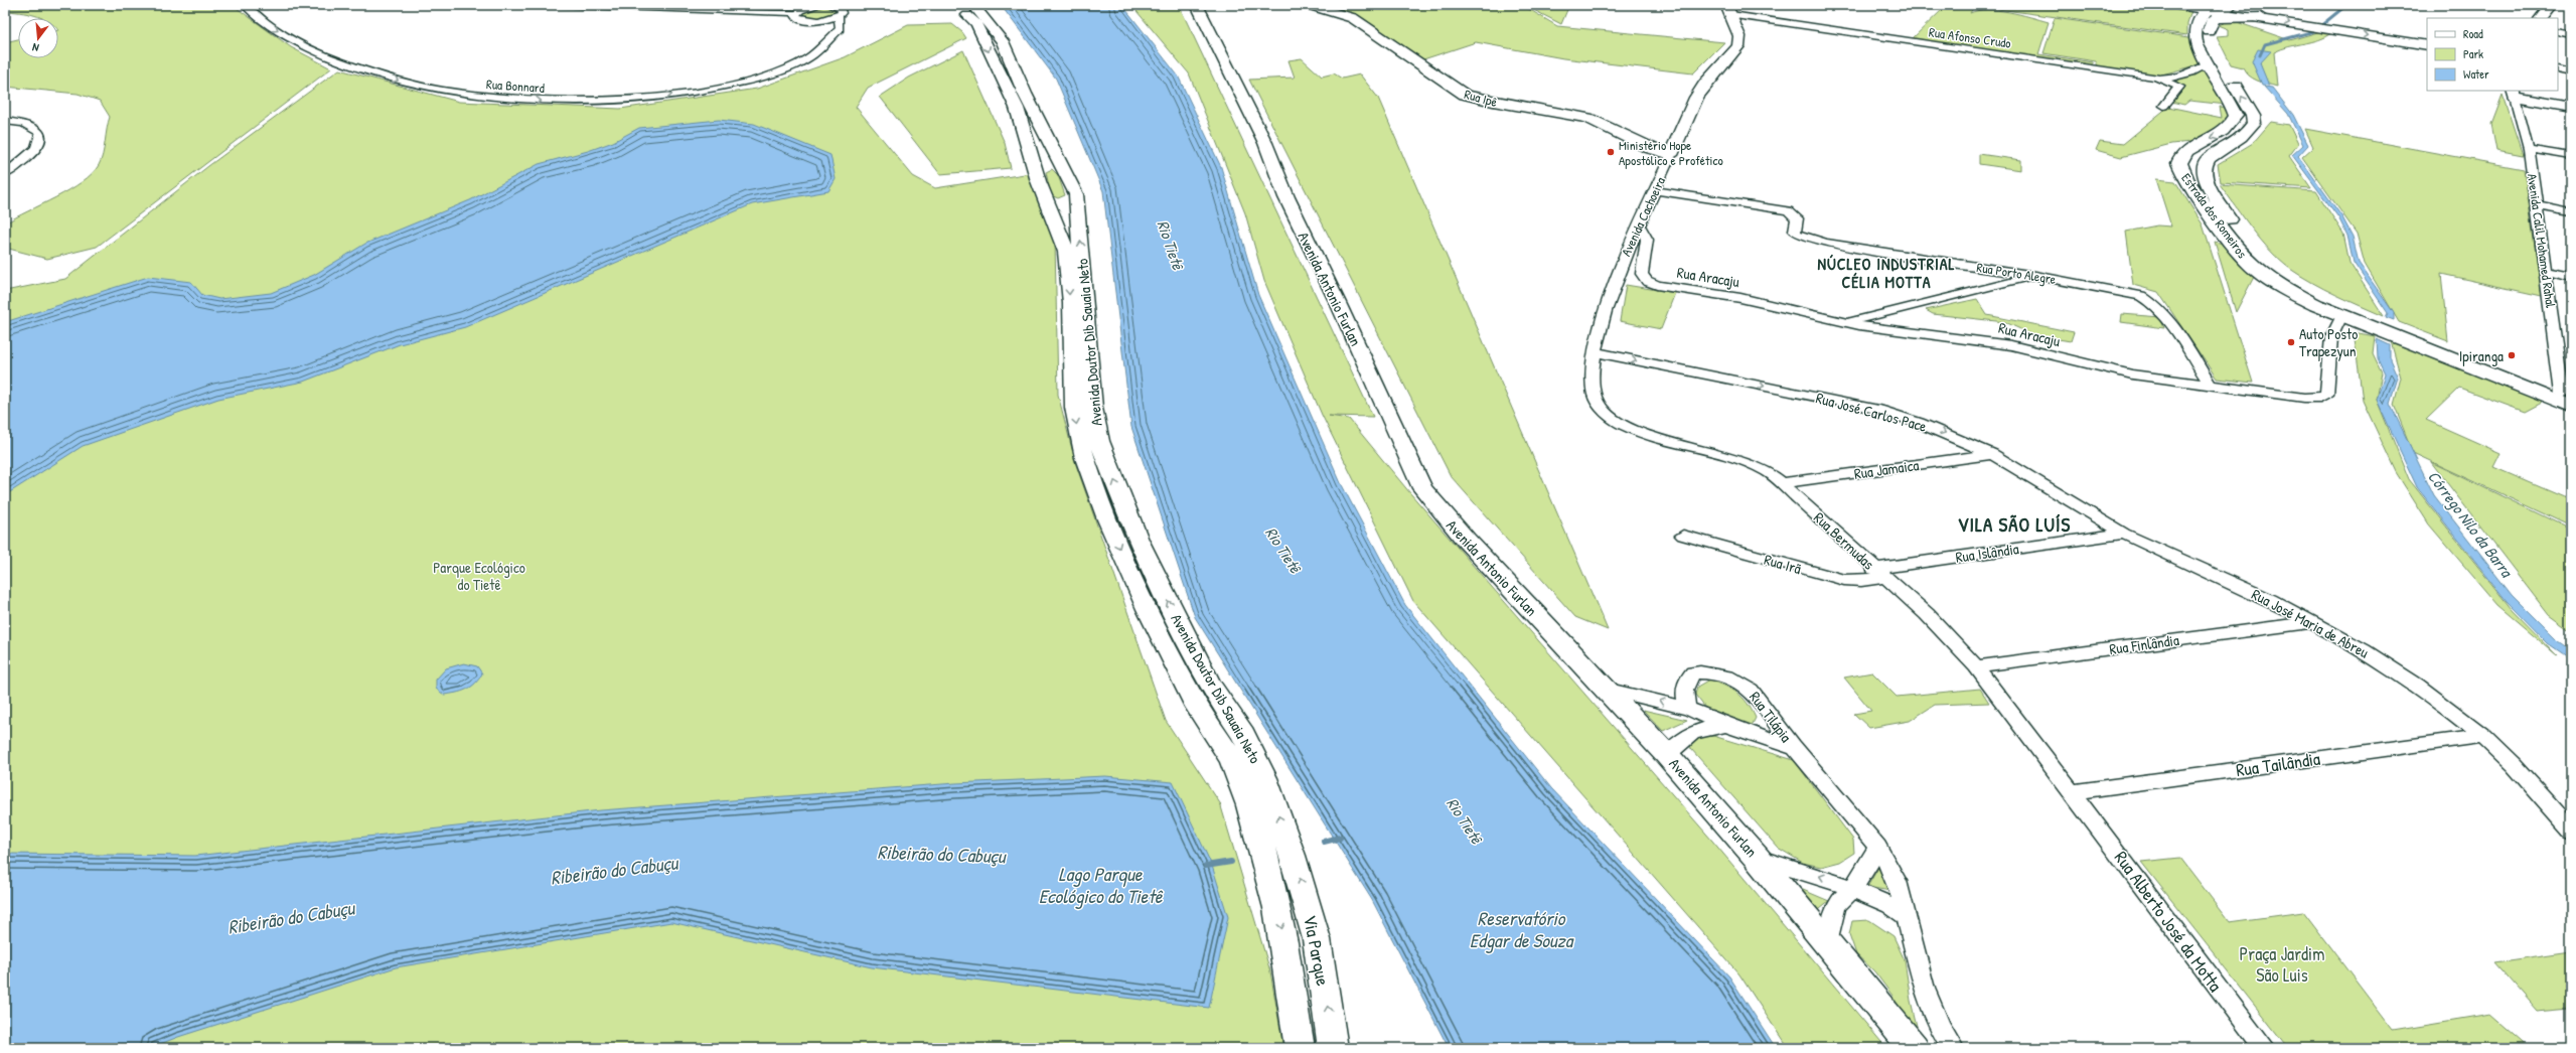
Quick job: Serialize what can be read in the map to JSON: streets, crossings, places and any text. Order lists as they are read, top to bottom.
{
  "streets": {
    "main road": [
      "Rua Ipê",
      "Estrada dos Romeiros",
      "Avenida Cachoeira",
      "Avenida Antonio Furlan",
      "Avenida Doutor Dib Sauaia Neto",
      "Via Parque"
    ],
    "street": [
      "Rua Afonso Crudo",
      "Rua Bonnard",
      "Avenida Calil Mohamed Rahal",
      "Rua Porto Alegre",
      "Rua Aracaju",
      "Rua José Carlos Pace",
      "Rua Jamaica",
      "Rua Bermudas",
      "Rua Islândia",
      "Rua Irã",
      "Rua José Maria de Abreu",
      "Rua Finlândia",
      "Rua Tilápia",
      "Rua Tailândia",
      "Rua Alberto José da Motta"
    ]
  },
  "crossings": [
    ["Rua Afonso Crudo", "Avenida Cachoeira"],
    ["Rua Ipê", "Avenida Cachoeira"],
    ["Estrada dos Romeiros", "Avenida Calil Mohamed Rahal"],
    ["Estrada dos Romeiros", "Rua Aracaju"],
    ["Avenida Cachoeira", "Rua Porto Alegre"],
    ["Avenida Cachoeira", "Rua Aracaju"],
    ["Avenida Cachoeira", "Rua José Carlos Pace"],
    ["Avenida Cachoeira", "Rua Bermudas"],
    ["Rua Porto Alegre", "Rua Aracaju"],
    ["Avenida Antonio Furlan", "Rua Tilápia"],
    ["Avenida Doutor Dib Sauaia Neto", "Via Parque"],
    ["Rua José Carlos Pace", "Rua Jamaica"],
    ["Rua José Carlos Pace", "Rua Bermudas"],
    ["Rua José Carlos Pace", "Rua Islândia"],
    ["Rua José Carlos Pace", "Rua José Maria de Abreu"],
    ["Rua Jamaica", "Rua Bermudas"],
    ["Rua Bermudas", "Rua Islândia"],
    ["Rua Bermudas", "Rua Irã"],
    ["Rua Bermudas", "Rua Finlândia"],
    ["Rua Bermudas", "Rua Tailândia"],
    ["Rua Bermudas", "Rua Alberto José da Motta"],
    ["Rua Islândia", "Rua Irã"],
    ["Rua Islândia", "Rua José Maria de Abreu"],
    ["Rua José Maria de Abreu", "Rua Finlândia"],
    ["Rua José Maria de Abreu", "Rua Tailândia"],
    ["Rua Tailândia", "Rua Alberto José da Motta"]
  ],
  "one_way": ["Rua José Carlos Pace"],
  "districts": ["NÚCLEO INDUSTRIAL CÉLIA MOTTA", "VILA SÃO LUÍS"],
  "water": [
    "Rio Tietê",
    "Córrego Nilo da Barra",
    "Ribeirão do Cabuçu",
    "Lago Parque Ecológico do Tietê",
    "Reservatório Edgar de Souza"
  ],
  "parks": ["Parque Ecológico do Tietê", "Praça Jardim São Luis"],
  "places": ["Ministério Hope Apostólico e Profético", "Auto Posto Trapezyun", "Ipiranga"],
  "legend": ["Road", "Park", "Water"],
  "north": "bottom"
}
